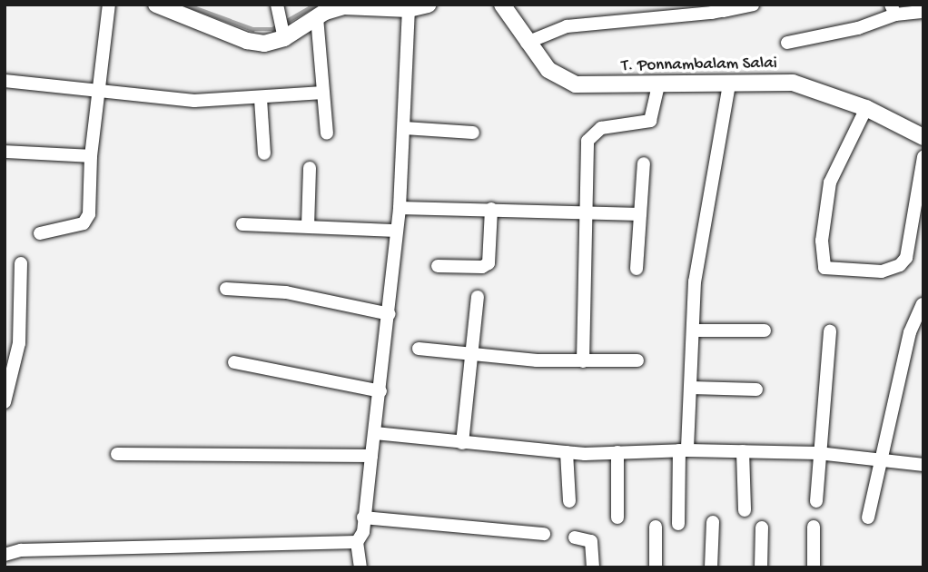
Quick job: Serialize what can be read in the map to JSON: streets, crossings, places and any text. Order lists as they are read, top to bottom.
{
  "streets": {
    "street": ["T. Ponnambalam Salai"]
  }
}
